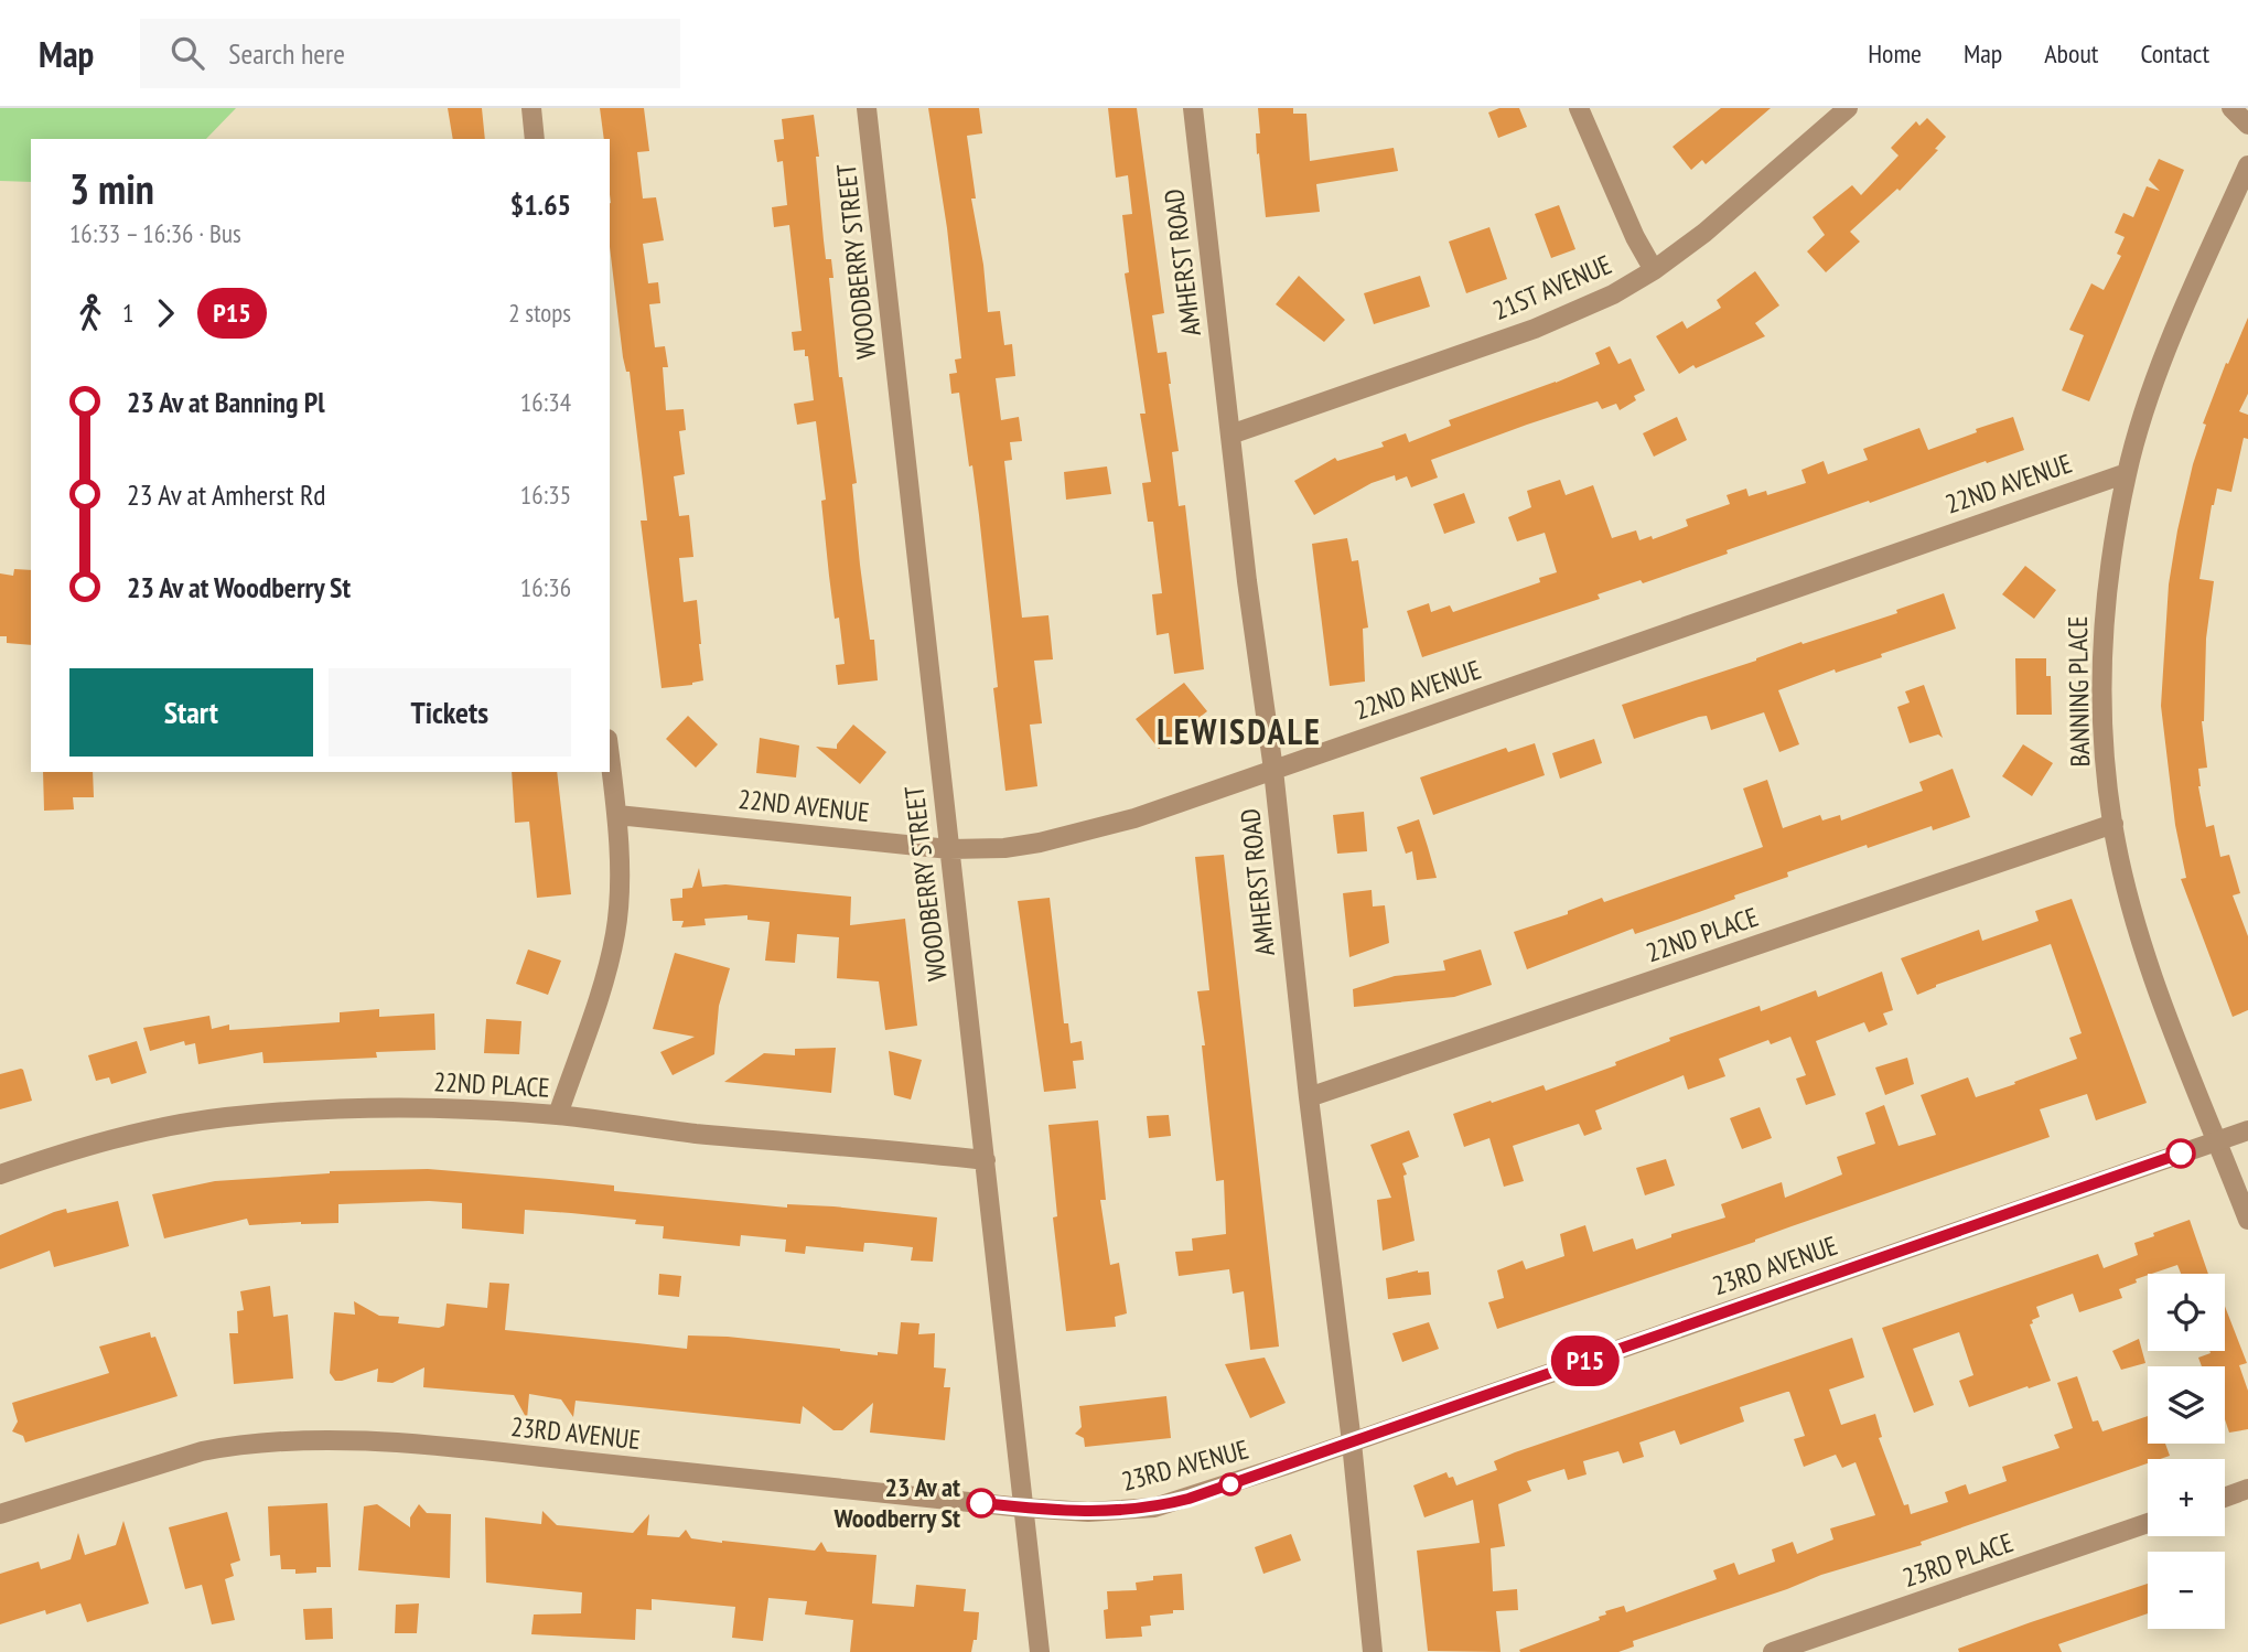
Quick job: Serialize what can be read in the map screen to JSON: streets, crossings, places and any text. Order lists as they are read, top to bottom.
{
  "streets": {
    "street": [
      "WOODBERRY STREET",
      "AMHERST ROAD",
      "21ST AVENUE",
      "22ND AVENUE",
      "BANNING PLACE",
      "22ND PLACE",
      "23RD AVENUE",
      "23RD PLACE"
    ]
  },
  "crossings": [
    ["WOODBERRY STREET", "22ND AVENUE"],
    ["WOODBERRY STREET", "22ND PLACE"],
    ["WOODBERRY STREET", "23RD AVENUE"],
    ["AMHERST ROAD", "21ST AVENUE"],
    ["AMHERST ROAD", "22ND AVENUE"],
    ["AMHERST ROAD", "22ND PLACE"],
    ["AMHERST ROAD", "23RD AVENUE"],
    ["22ND AVENUE", "BANNING PLACE"],
    ["BANNING PLACE", "22ND PLACE"],
    ["BANNING PLACE", "23RD AVENUE"]
  ],
  "districts": ["LEWISDALE"],
  "places": ["23 Av at Woodberry St"],
  "lines": ["bus line P15"],
  "page": {
    "header": "Map",
    "search": "Search here",
    "nav": [
      "Home",
      "Map",
      "About",
      "Contact"
    ],
    "on_map": "P15",
    "heading": ["3 min", "16:33 – 16:36 · Bus", "$1.65"],
    "legs": ["1", "P15", "2 stops"],
    "list": [
      {
        "name": "23 Av at Banning Pl",
        "value": "16:34"
      },
      {
        "name": "23 Av at Amherst Rd",
        "value": "16:35"
      },
      {
        "name": "23 Av at Woodberry St",
        "value": "16:36"
      }
    ],
    "buttons": ["Start", "Tickets"],
    "map_buttons": ["+", "−"]
  }
}
